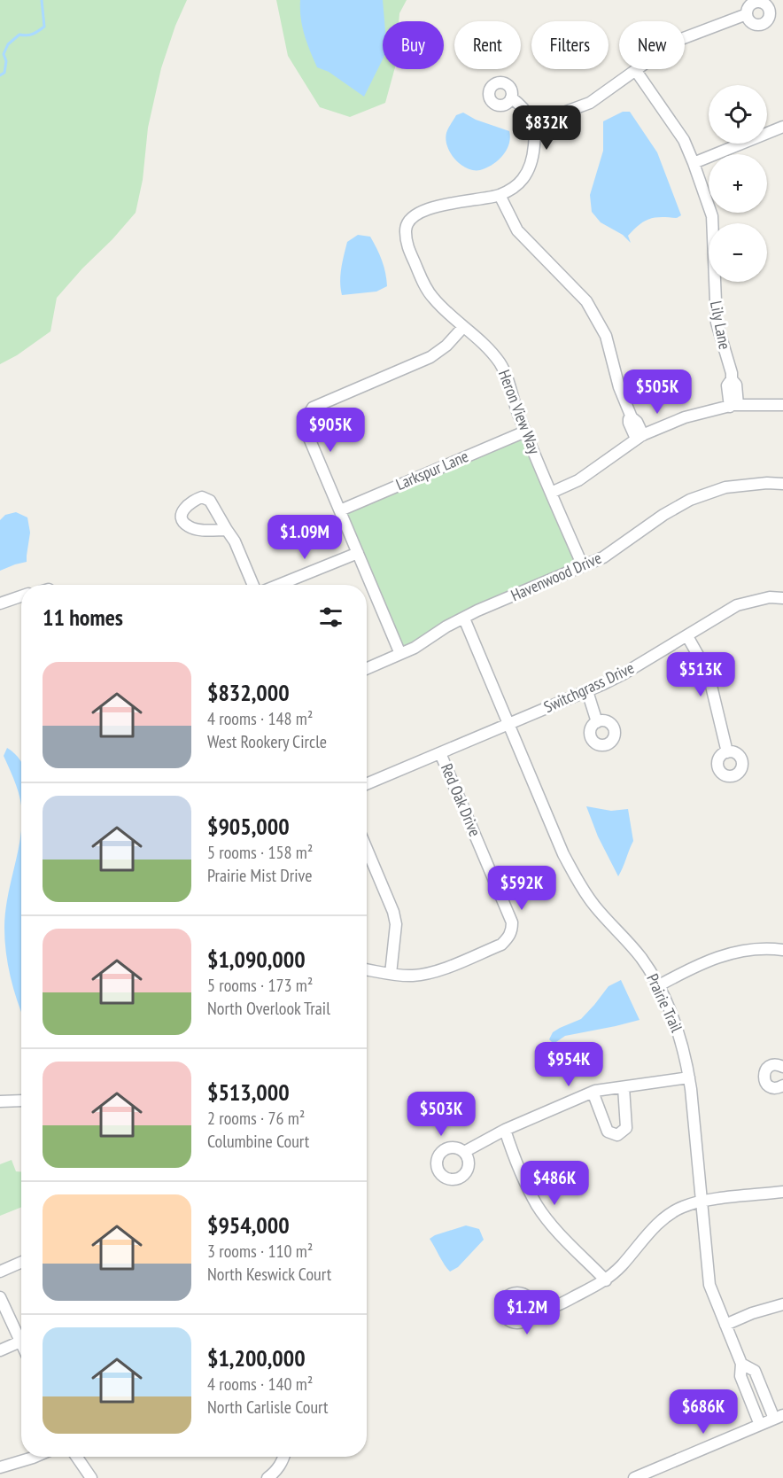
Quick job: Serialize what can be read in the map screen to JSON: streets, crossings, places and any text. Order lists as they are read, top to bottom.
{
  "streets": {
    "street": [
      "Lily Lane",
      "Heron View Way",
      "Larkspur Lane",
      "Havenwood Drive",
      "Switchgrass Drive",
      "Red Oak Drive",
      "Prairie Trail"
    ]
  },
  "crossings": [
    ["Heron View Way", "Larkspur Lane"],
    ["Heron View Way", "Havenwood Drive"],
    ["Havenwood Drive", "Prairie Trail"],
    ["Switchgrass Drive", "Red Oak Drive"],
    ["Switchgrass Drive", "Prairie Trail"]
  ],
  "page": {
    "chip": [
      "Buy",
      "Rent",
      "Filters",
      "New"
    ],
    "map_buttons": ["+", "−"],
    "price": [
      "$832K",
      "$505K",
      "$905K",
      "$1.09M",
      "$513K",
      "$592K",
      "$954K",
      "$503K",
      "$486K",
      "$1.2M",
      "$686K"
    ],
    "heading": "11 homes",
    "list": [
      {
        "name": "$832,000",
        "note": "4 rooms · 148 m² · West Rookery Circle"
      },
      {
        "name": "$905,000",
        "note": "5 rooms · 158 m² · Prairie Mist Drive"
      },
      {
        "name": "$1,090,000",
        "note": "5 rooms · 173 m² · North Overlook Trail"
      },
      {
        "name": "$513,000",
        "note": "2 rooms · 76 m² · Columbine Court"
      },
      {
        "name": "$954,000",
        "note": "3 rooms · 110 m² · North Keswick Court"
      },
      {
        "name": "$1,200,000",
        "note": "4 rooms · 140 m² · North Carlisle Court"
      }
    ]
  }
}
